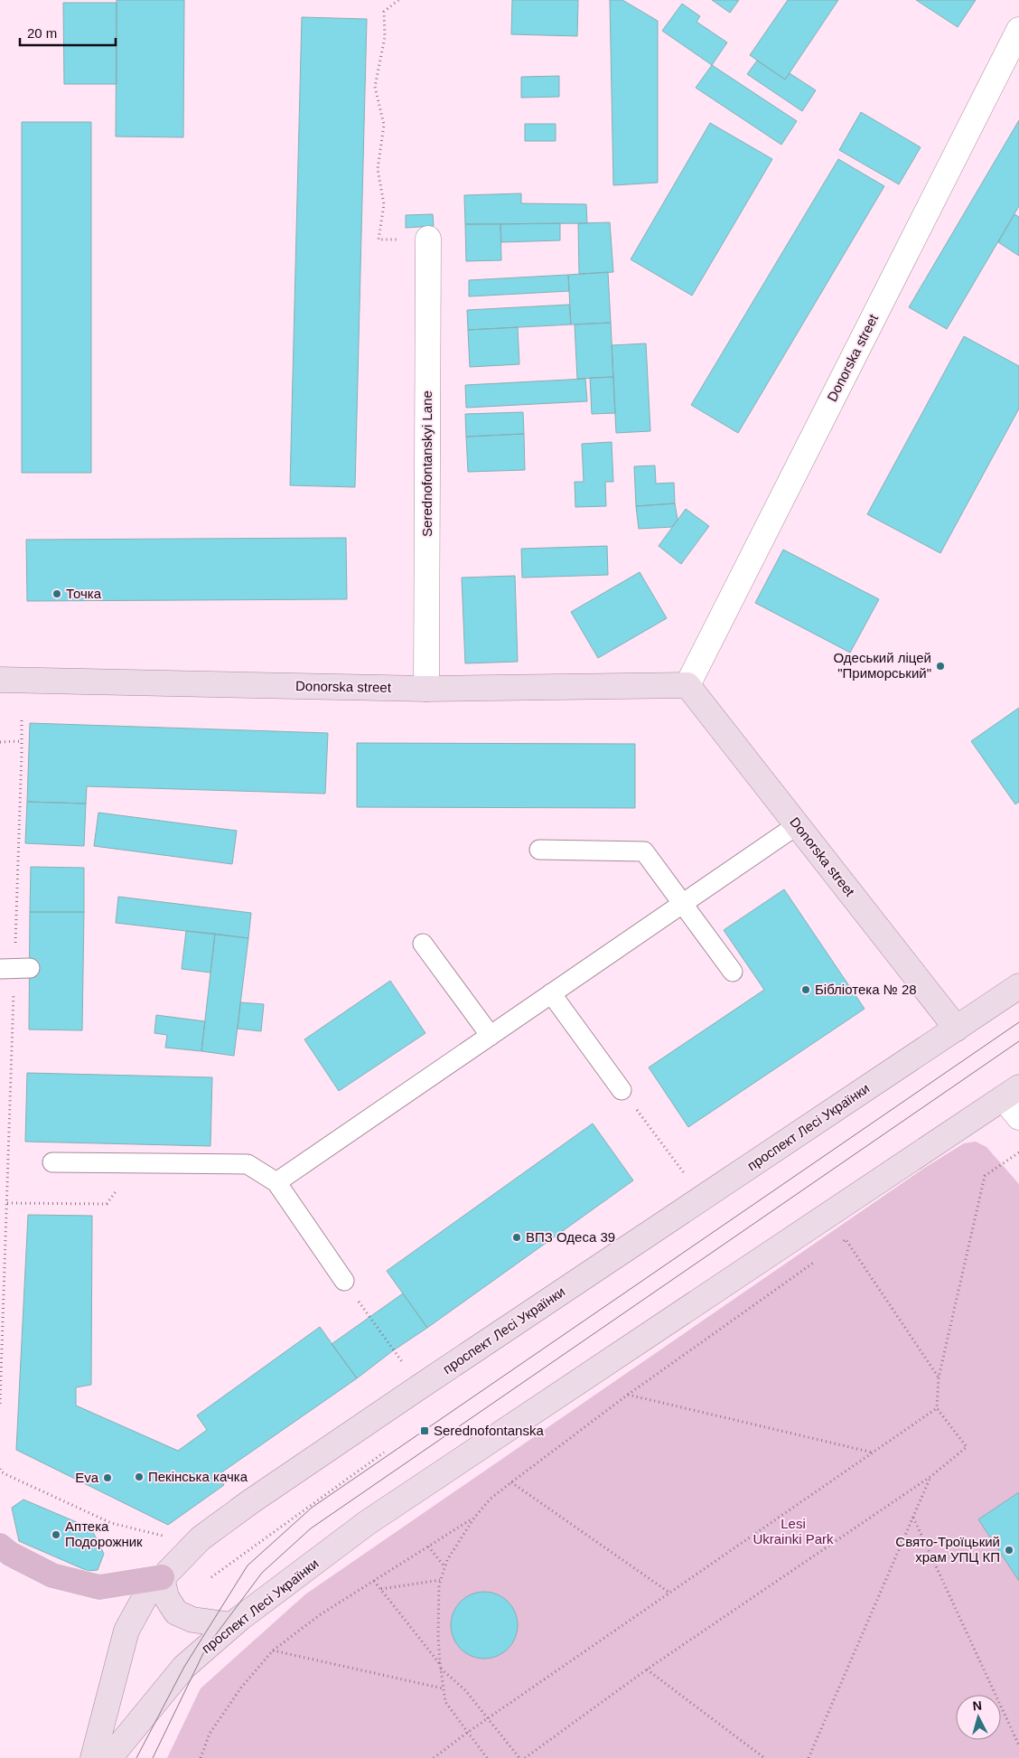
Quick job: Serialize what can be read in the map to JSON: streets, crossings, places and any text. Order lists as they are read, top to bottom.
{
  "streets": {
    "main road": ["Donorska street", "проспект Лесі Українки"],
    "street": ["Serednofontanskyi Lane"]
  },
  "crossings": [
    ["Donorska street", "Serednofontanskyi Lane"],
    ["Donorska street", "проспект Лесі Українки"]
  ],
  "parks": ["Lesi Ukrainki Park"],
  "places": {
    "other": [
      "Точка",
      "Одеський ліцей \"Приморський\"",
      "Бібліотека № 28",
      "ВПЗ Одеса 39",
      "Пекінська качка",
      "Eva",
      "Аптека Подорожник",
      "Свято-Троїцький храм УПЦ КП"
    ],
    "transit": ["Serednofontanska"]
  },
  "scale_bar": "20 m",
  "north": "top"
}
